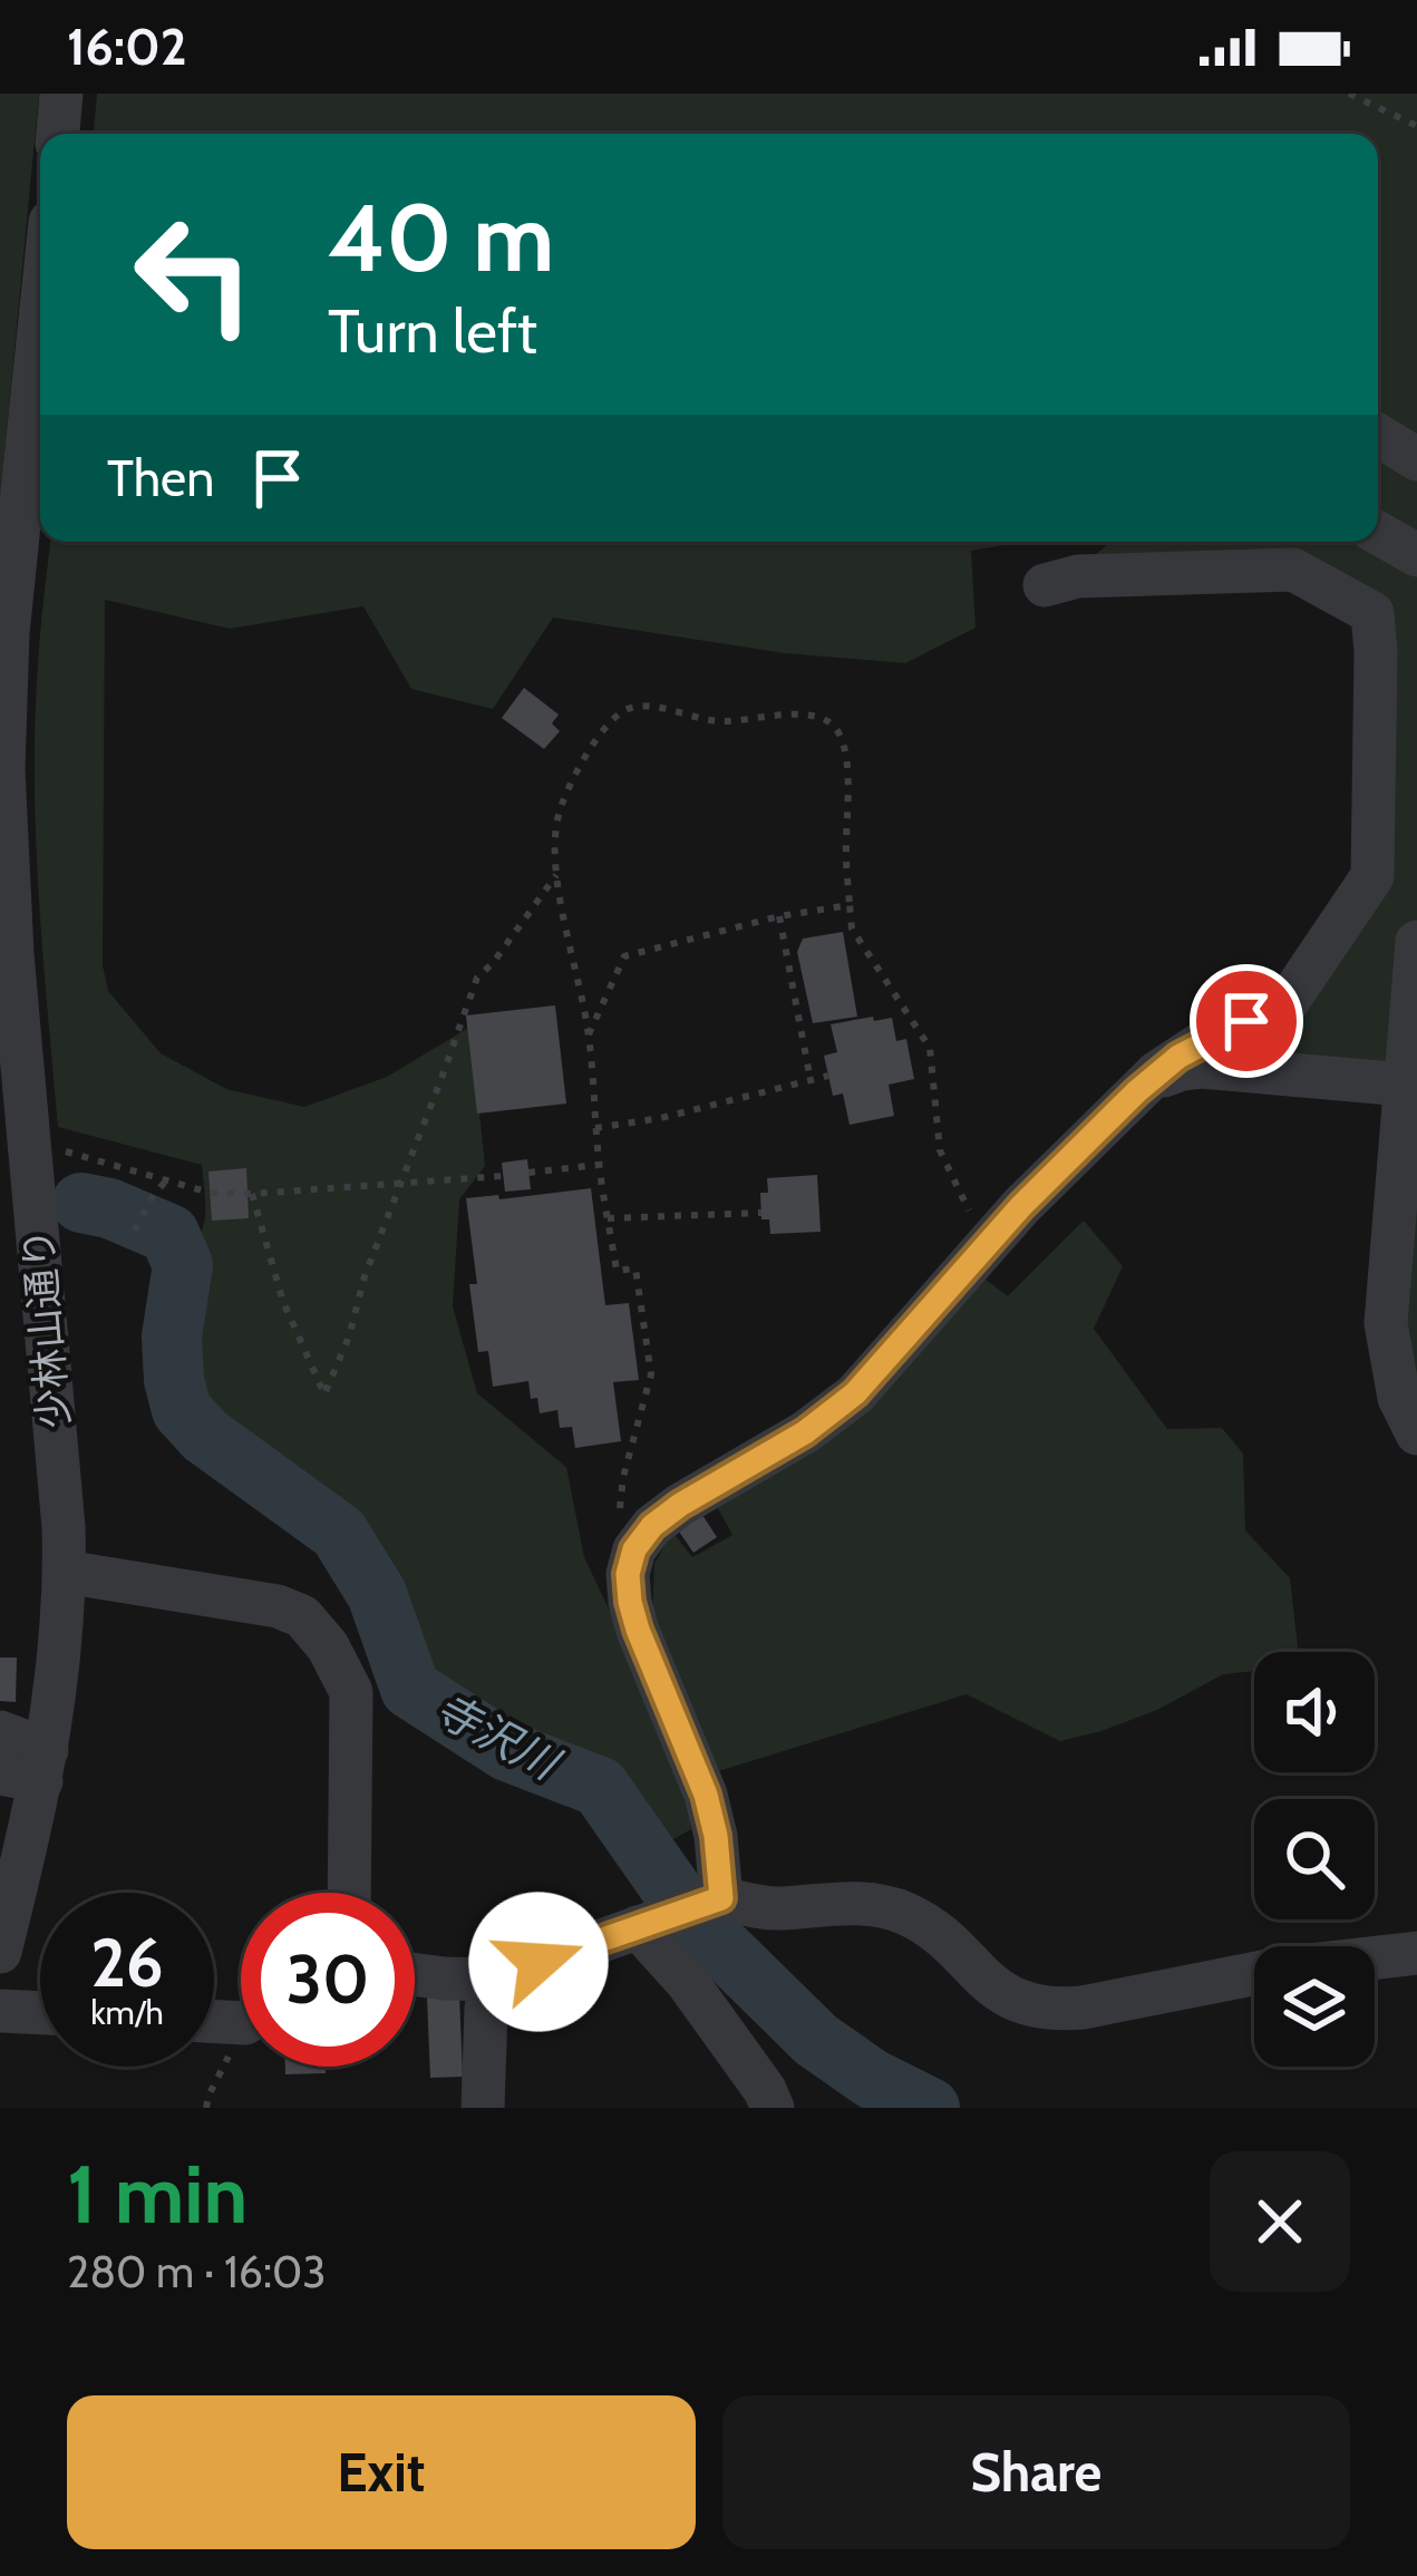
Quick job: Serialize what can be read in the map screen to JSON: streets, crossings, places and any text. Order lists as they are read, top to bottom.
{
  "streets": {
    "street": ["少林山通り"]
  },
  "water": ["寺沢川"],
  "page": {
    "status": "16:02",
    "turn": ["40 m", "Turn left"],
    "then": "Then",
    "speed": "26 km/h",
    "limit": "30",
    "heading": ["1 min", "280 m · 16:03"],
    "buttons": ["Exit", "Share"]
  }
}
